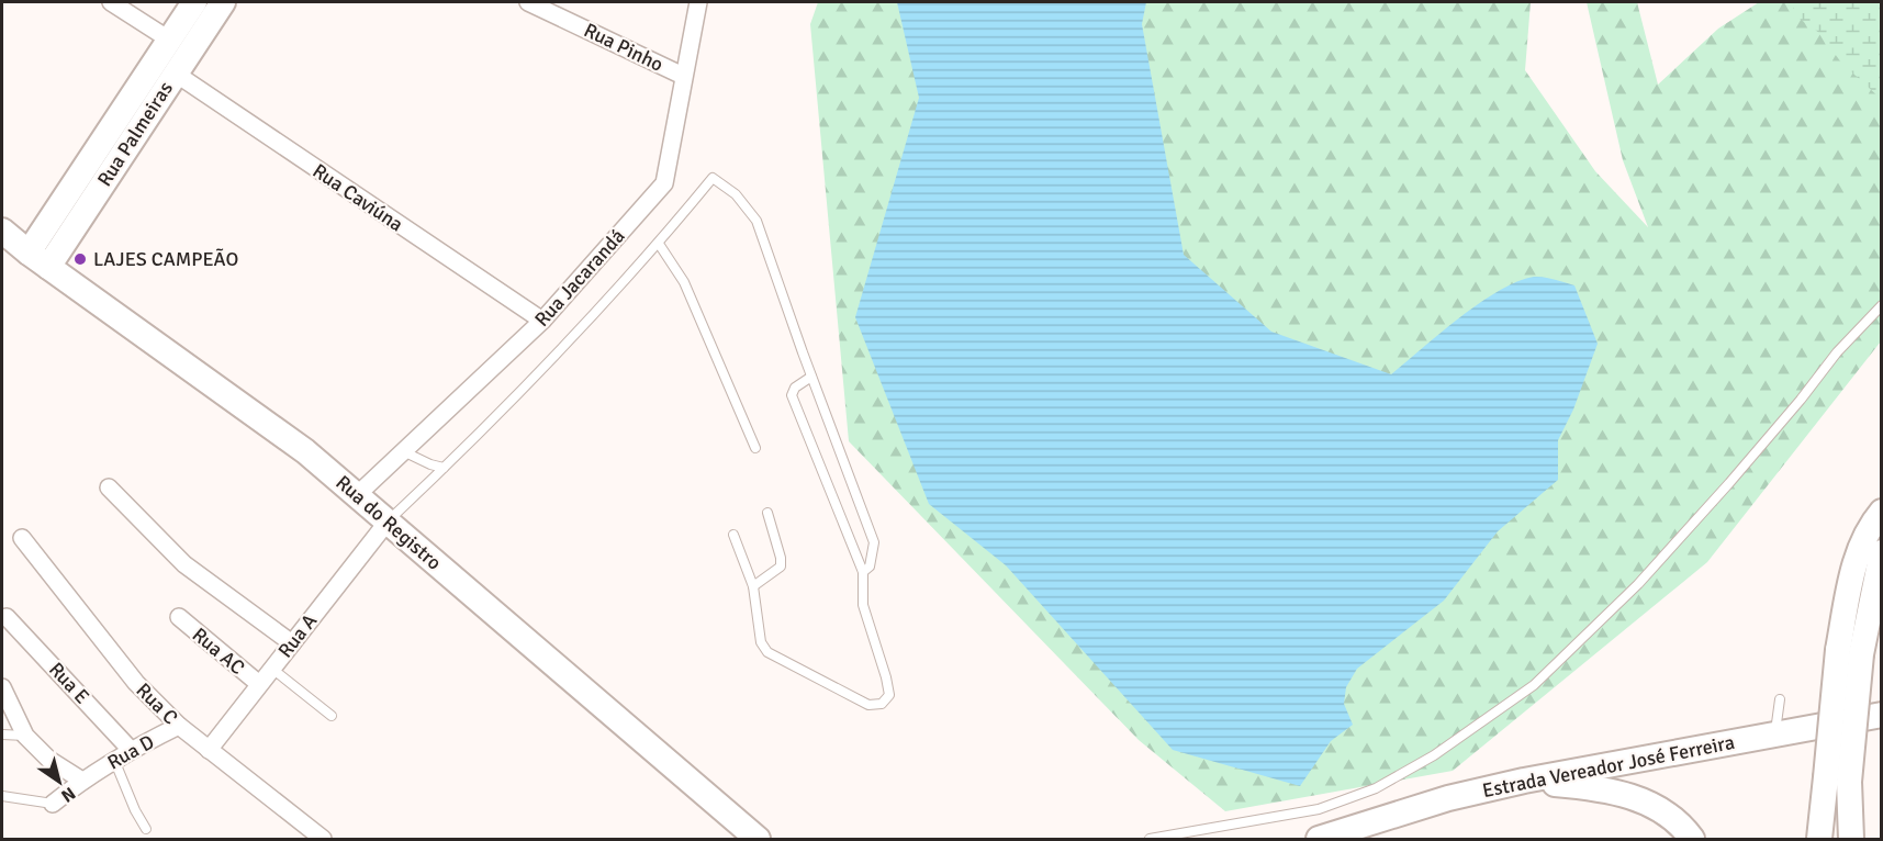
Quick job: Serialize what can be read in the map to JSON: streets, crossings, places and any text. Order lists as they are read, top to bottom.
{
  "streets": {
    "main road": ["Rua Palmeiras", "Rua do Registro", "Estrada Vereador José Ferreira"],
    "street": [
      "Rua Pinho",
      "Rua Caviúna",
      "Rua Jacarandá",
      "Rua A",
      "Rua AC",
      "Rua E",
      "Rua C",
      "Rua D"
    ]
  },
  "crossings": [
    ["Rua Pinho", "Rua Jacarandá"],
    ["Rua Palmeiras", "Rua Caviúna"],
    ["Rua Palmeiras", "Rua do Registro"],
    ["Rua Caviúna", "Rua Jacarandá"],
    ["Rua Jacarandá", "Rua do Registro"],
    ["Rua do Registro", "Rua A"],
    ["Rua A", "Rua AC"],
    ["Rua A", "Rua C"],
    ["Rua E", "Rua D"],
    ["Rua C", "Rua D"]
  ],
  "places": ["LAJES CAMPEÃO"],
  "north": "bottom right"
}
